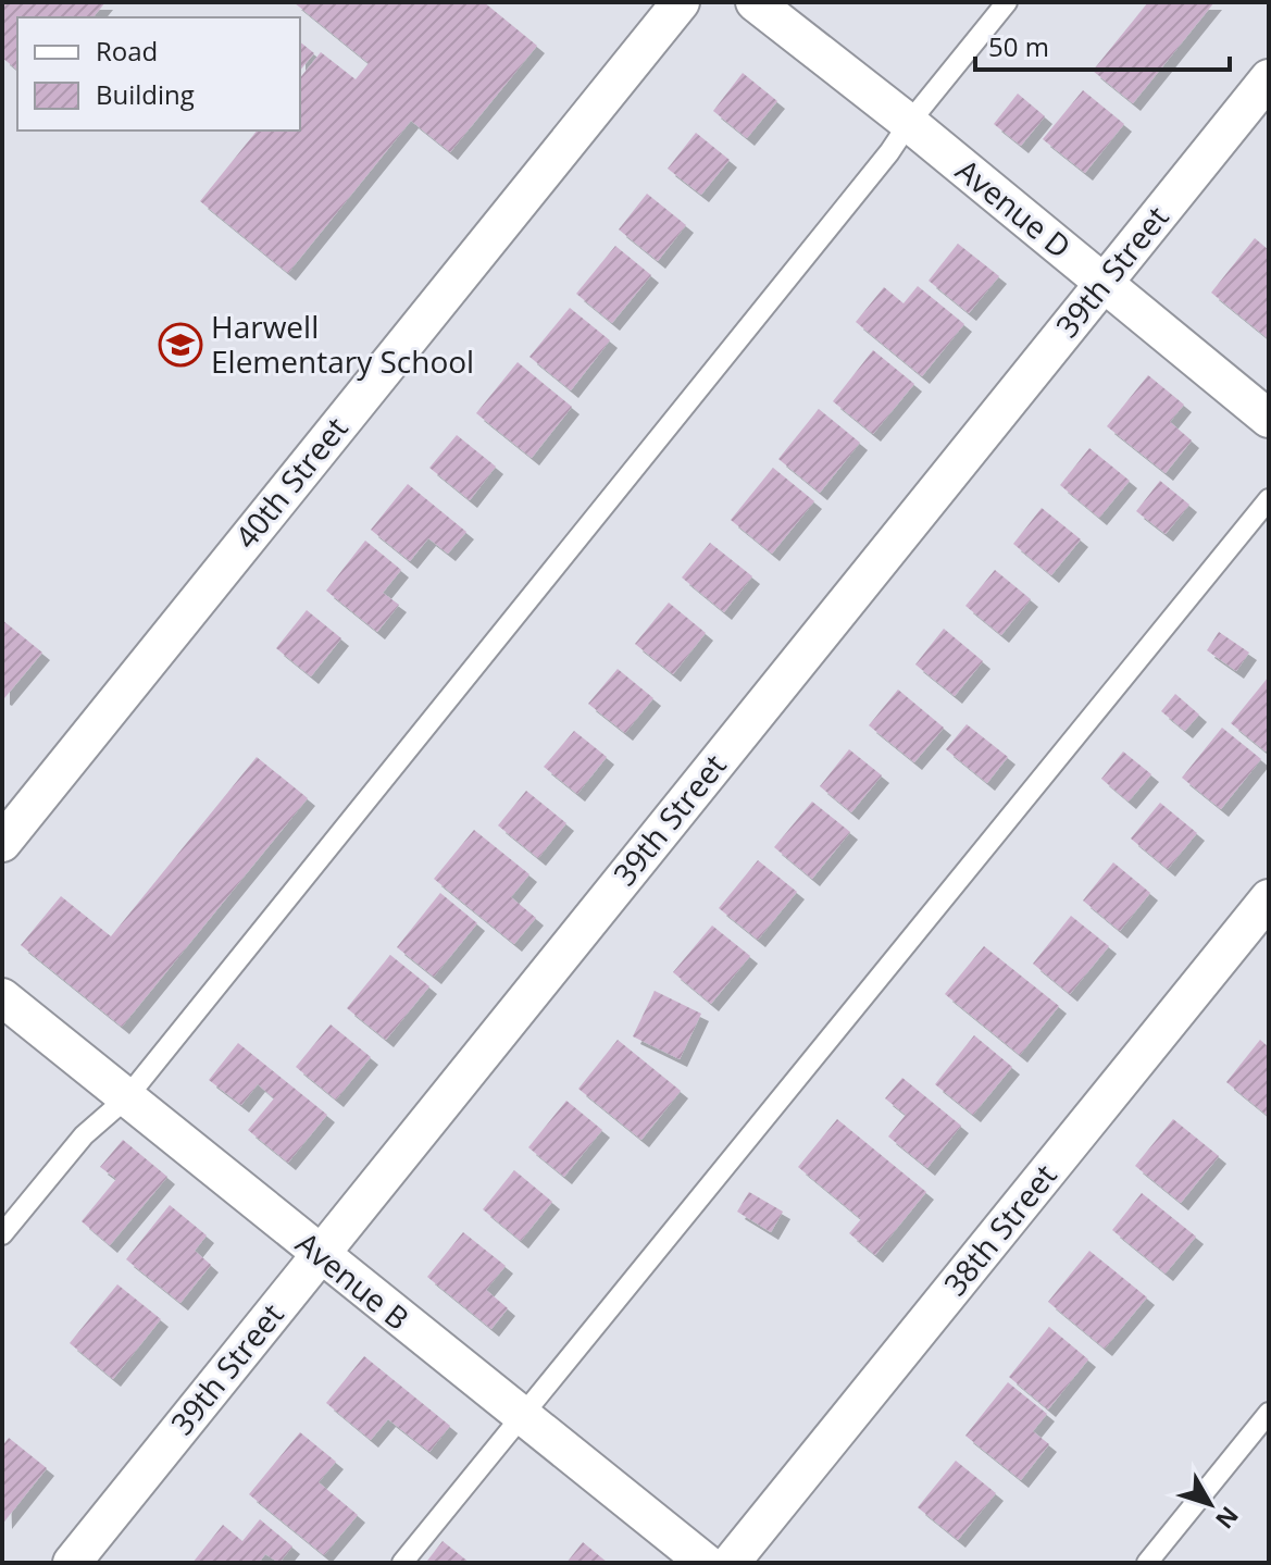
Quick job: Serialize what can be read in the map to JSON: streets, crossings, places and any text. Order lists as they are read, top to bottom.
{
  "streets": {
    "street": [
      "Avenue D",
      "39th Street",
      "40th Street",
      "38th Street",
      "Avenue B"
    ]
  },
  "crossings": [
    ["Avenue D", "39th Street"],
    ["39th Street", "Avenue B"]
  ],
  "places": {
    "school or university": ["Harwell Elementary School"]
  },
  "legend": ["Road", "Building"],
  "scale_bar": "50 m",
  "north": "bottom right"
}
